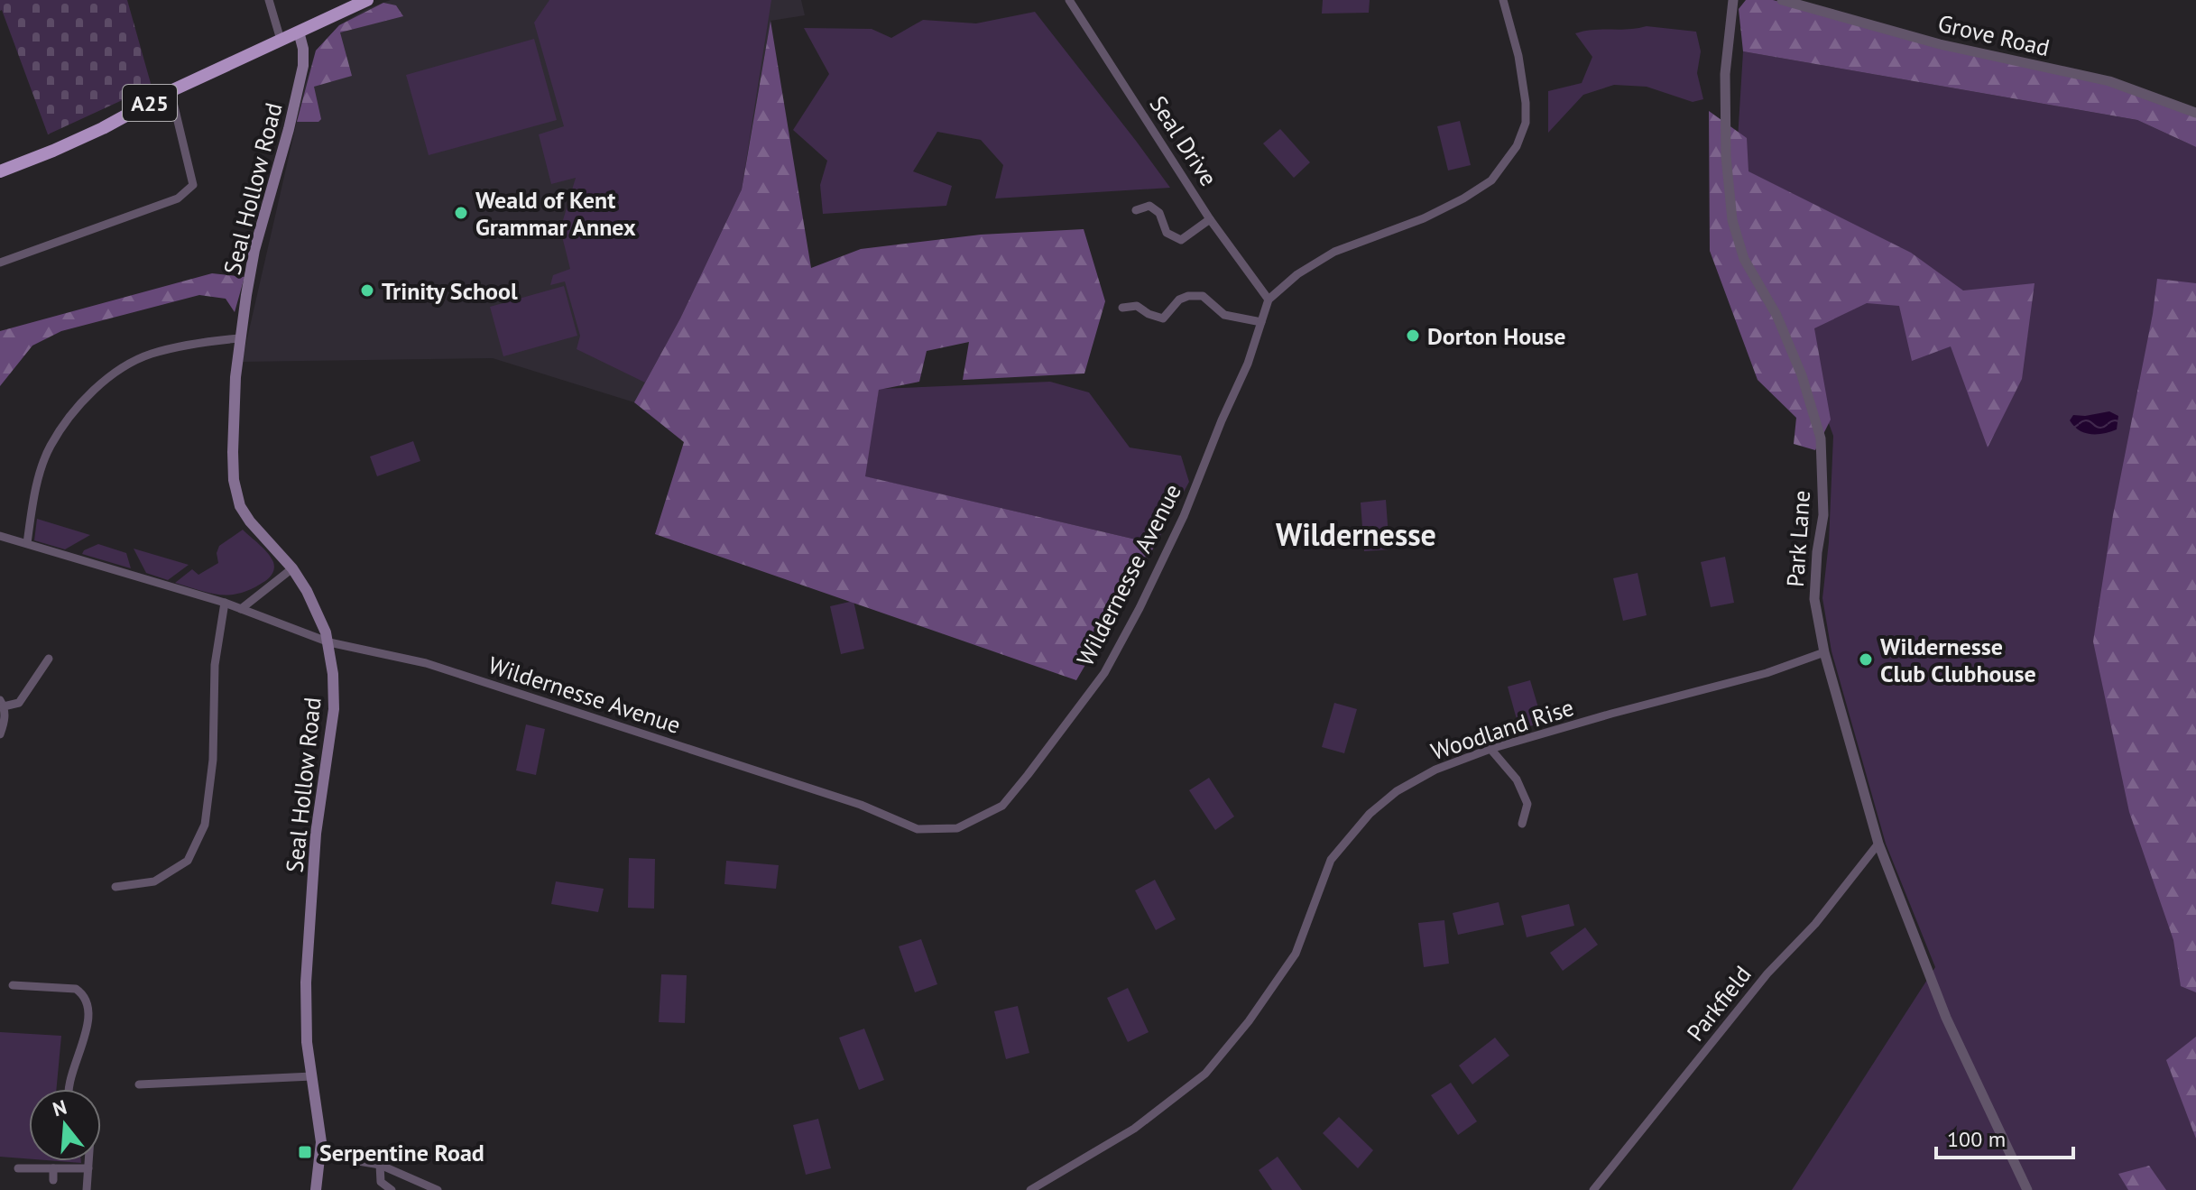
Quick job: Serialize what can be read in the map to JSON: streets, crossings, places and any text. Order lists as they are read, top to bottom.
{
  "streets": {
    "highway": ["A25"],
    "main road": ["Seal Hollow Road"],
    "street": [
      "Grove Road",
      "Seal Drive",
      "Park Lane",
      "Wildernesse Avenue",
      "Woodland Rise",
      "Parkfield"
    ]
  },
  "crossings": [
    ["A25", "Seal Hollow Road"],
    ["Seal Drive", "Wildernesse Avenue"],
    ["Seal Hollow Road", "Wildernesse Avenue"],
    ["Park Lane", "Woodland Rise"],
    ["Park Lane", "Parkfield"]
  ],
  "districts": ["Wildernesse"],
  "places": {
    "other": [
      "Weald of Kent Grammar Annex",
      "Trinity School",
      "Dorton House",
      "Wildernesse Club Clubhouse"
    ],
    "transit": ["Serpentine Road"]
  },
  "scale_bar": "100 m",
  "north": "top"
}
